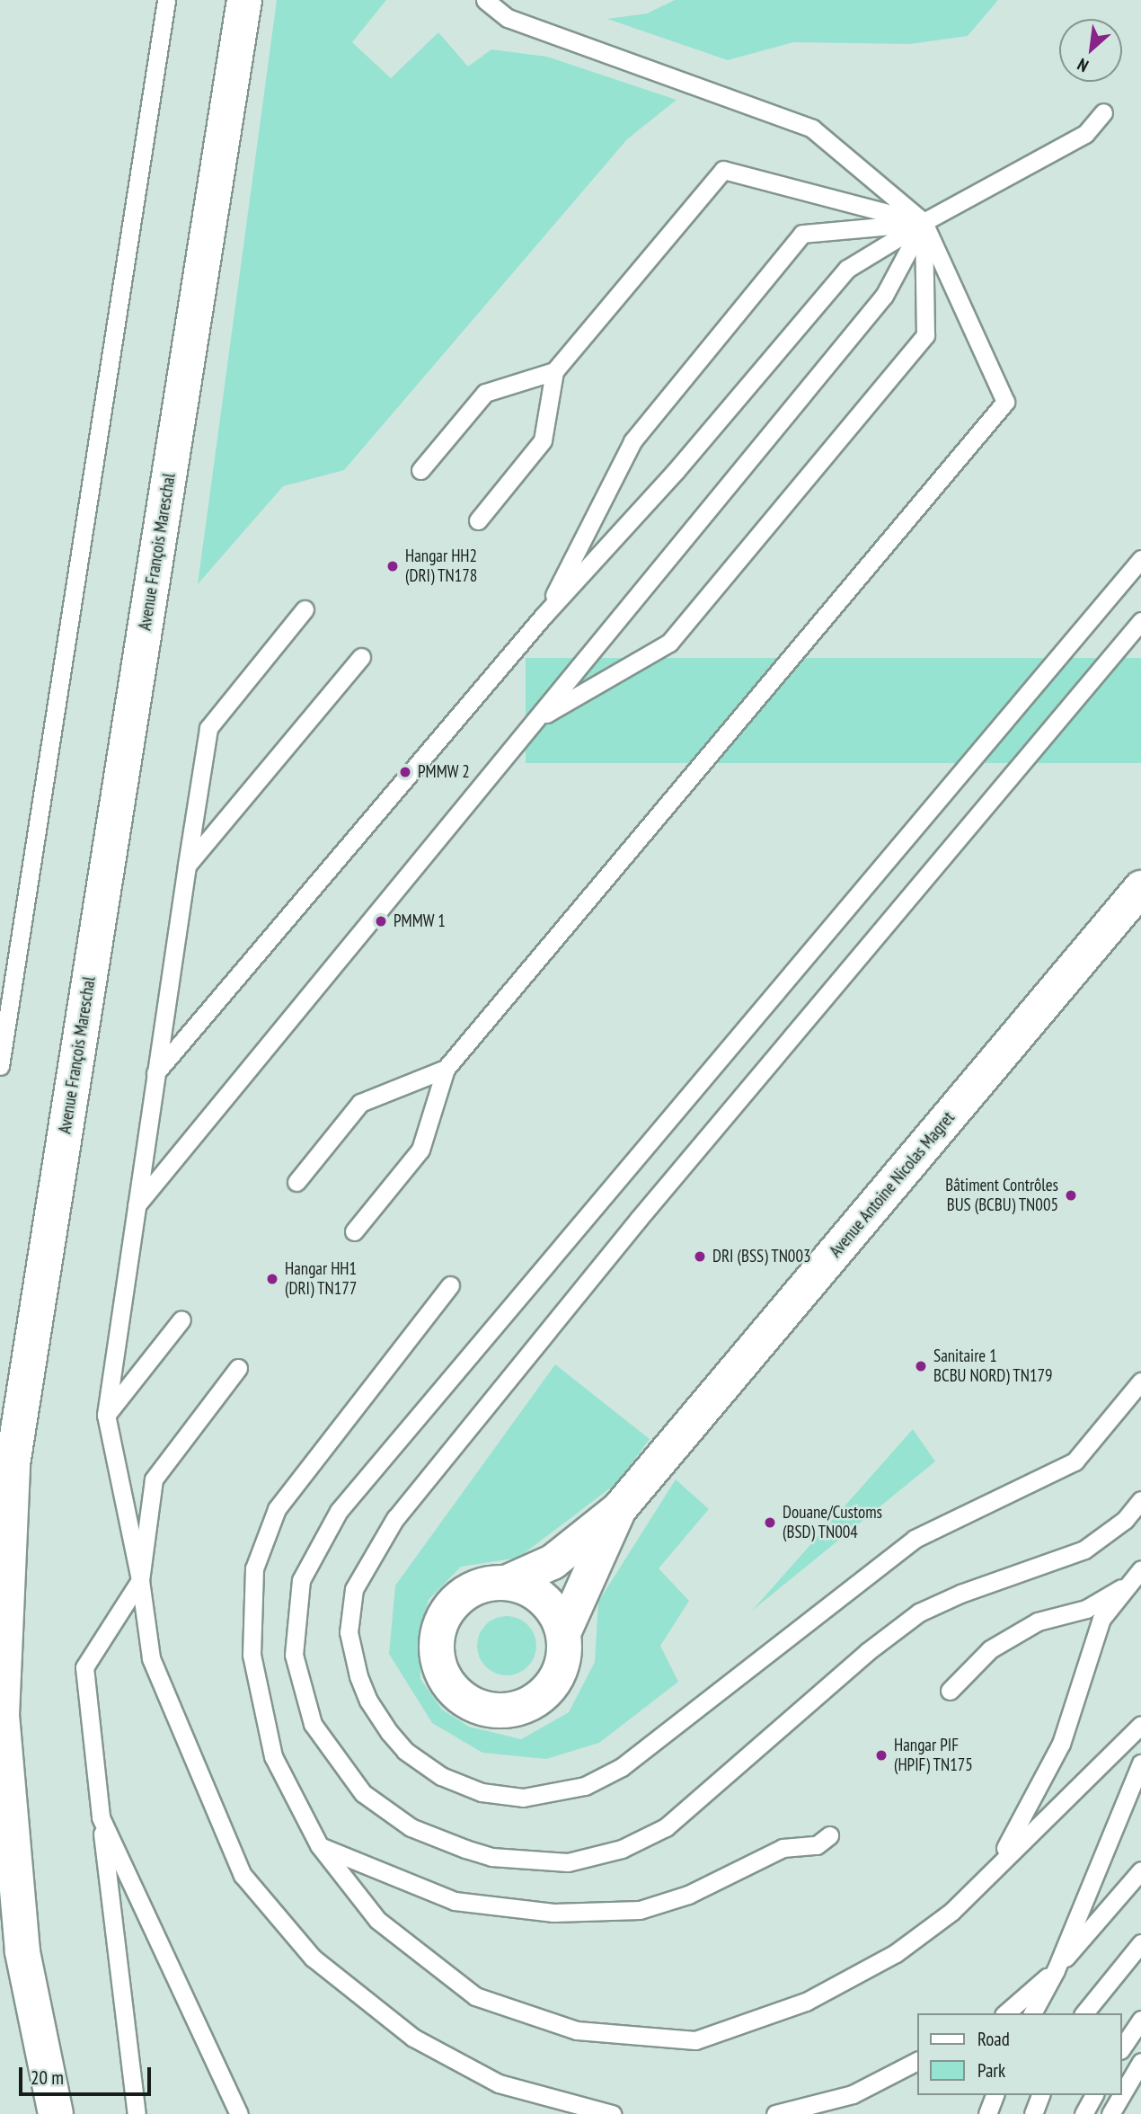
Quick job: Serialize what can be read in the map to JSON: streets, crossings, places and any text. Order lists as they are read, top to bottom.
{
  "streets": {
    "street": ["Avenue François Mareschal", "Avenue Antoine Nicolas Magret"]
  },
  "places": [
    "Hangar HH2 (DRI) TN178",
    "PMMW 2",
    "PMMW 1",
    "Bâtiment Contrôles BUS (BCBU) TN005",
    "DRI (BSS) TN003",
    "Hangar HH1 (DRI) TN177",
    "Sanitaire 1 BCBU NORD) TN179",
    "Douane/Customs (BSD) TN004",
    "Hangar PIF (HPIF) TN175"
  ],
  "legend": ["Road", "Park"],
  "scale_bar": "20 m",
  "north": "bottom left"
}
